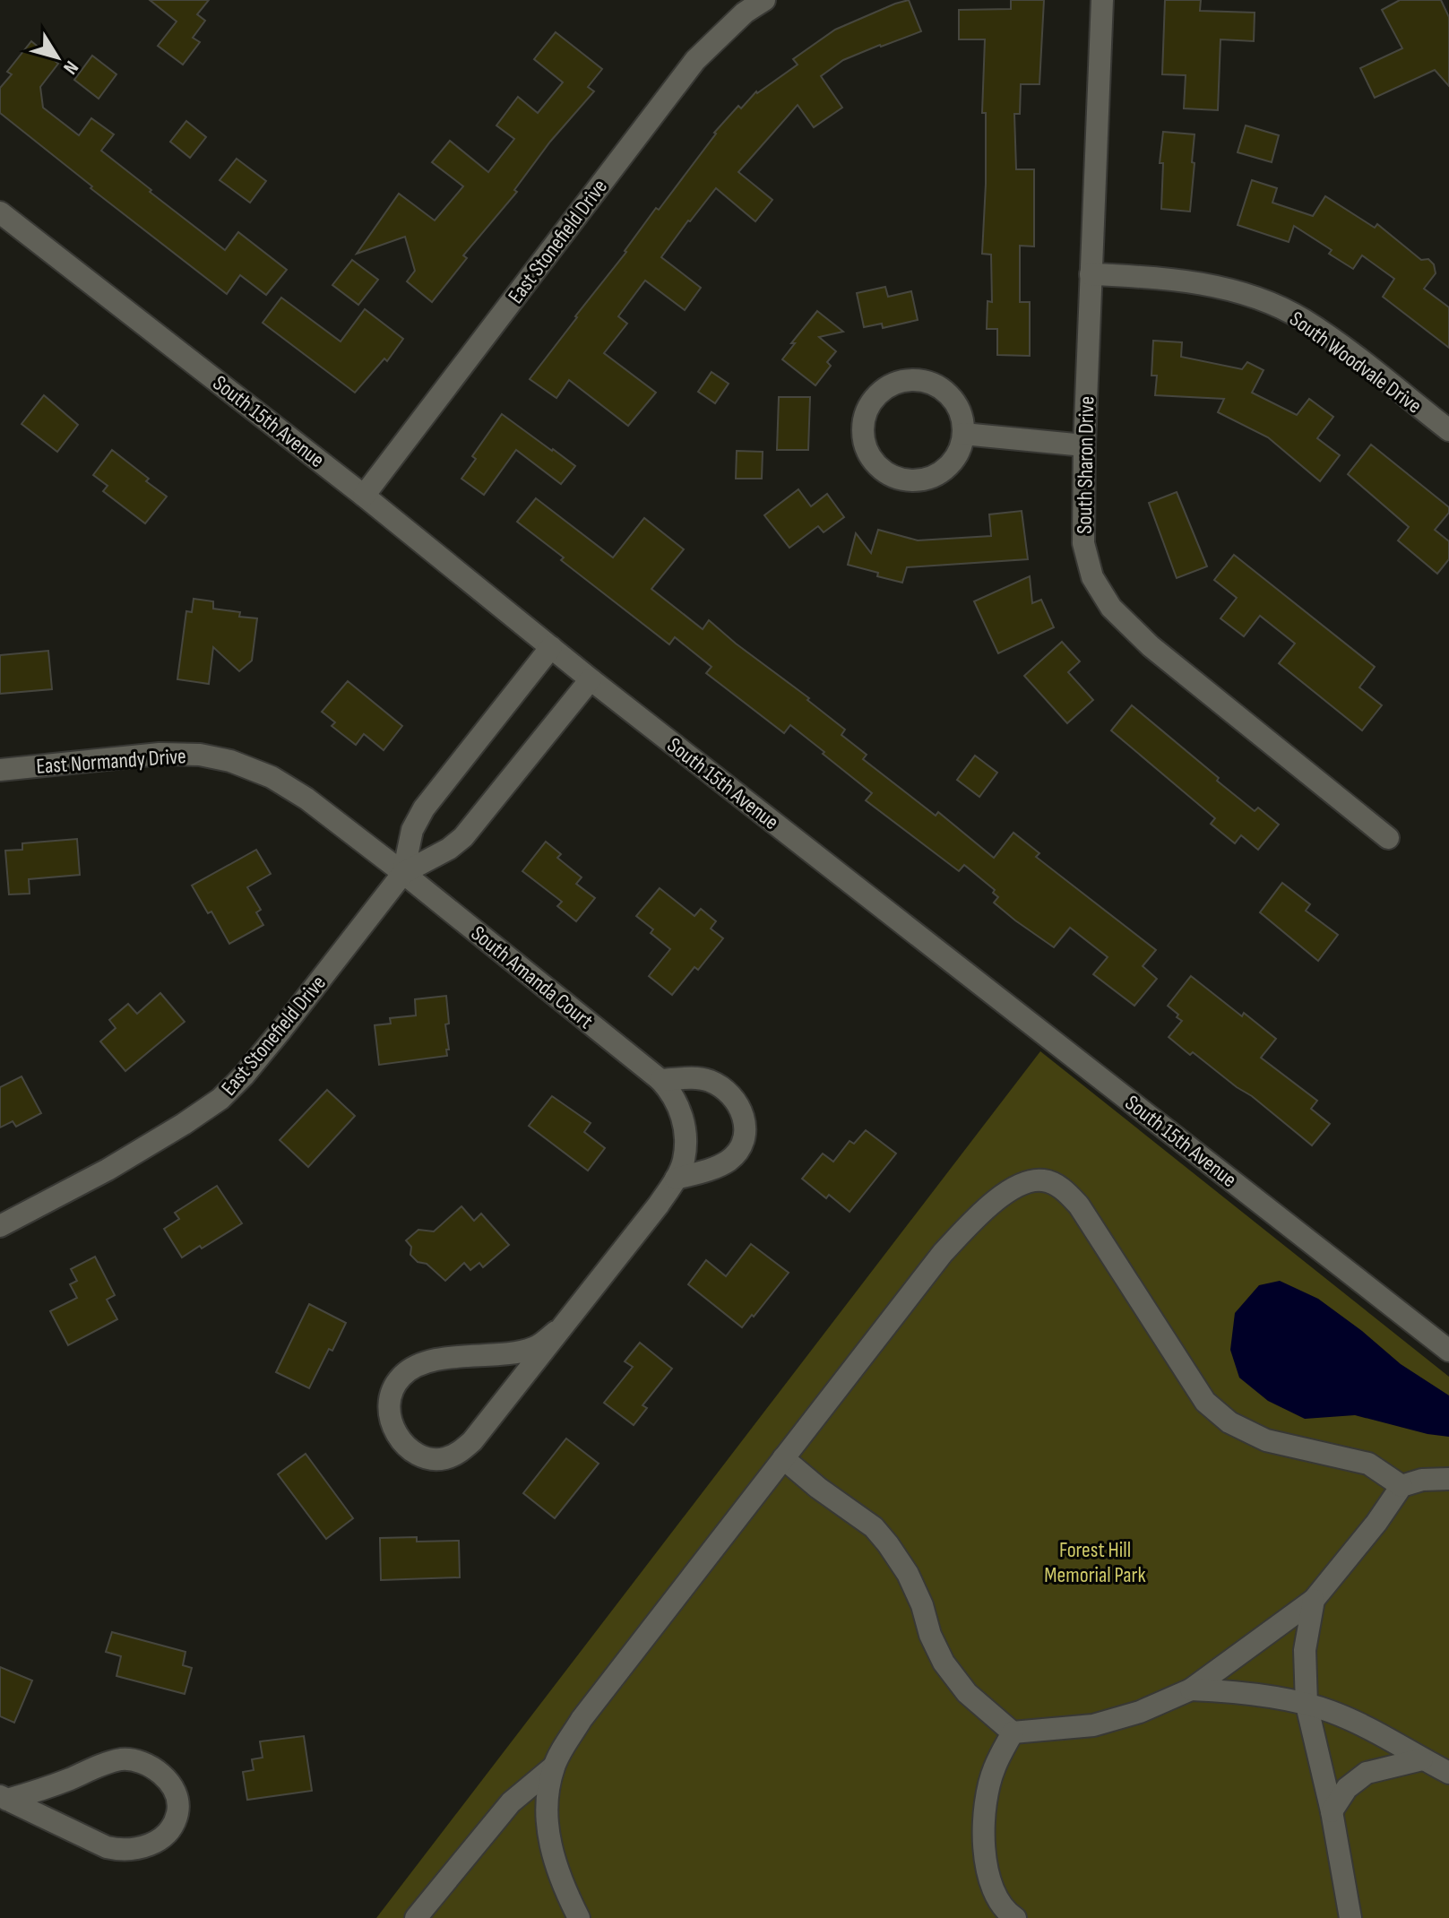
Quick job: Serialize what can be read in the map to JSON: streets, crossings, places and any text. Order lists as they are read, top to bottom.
{
  "streets": {
    "street": [
      "East Stonefield Drive",
      "South Woodvale Drive",
      "South 15th Avenue",
      "South Sharon Drive",
      "East Normandy Drive",
      "South Amanda Court"
    ]
  },
  "crossings": [
    ["East Stonefield Drive", "South 15th Avenue"],
    ["East Stonefield Drive", "East Normandy Drive"],
    ["East Stonefield Drive", "South Amanda Court"],
    ["South Woodvale Drive", "South Sharon Drive"],
    ["East Normandy Drive", "South Amanda Court"]
  ],
  "parks": ["Forest Hill Memorial Park"],
  "north": "bottom right"
}
